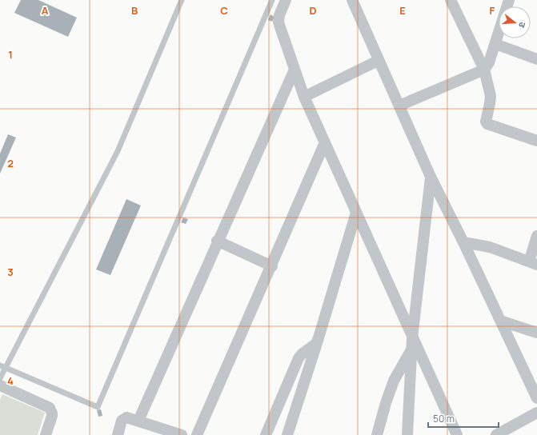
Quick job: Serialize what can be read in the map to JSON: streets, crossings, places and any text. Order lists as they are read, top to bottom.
{
  "scale_bar": "50 m",
  "north": "right",
  "grid": {
    "columns": [
      "A",
      "B",
      "C",
      "D",
      "E",
      "F"
    ],
    "rows": [
      "1",
      "2",
      "3",
      "4"
    ]
  }
}
